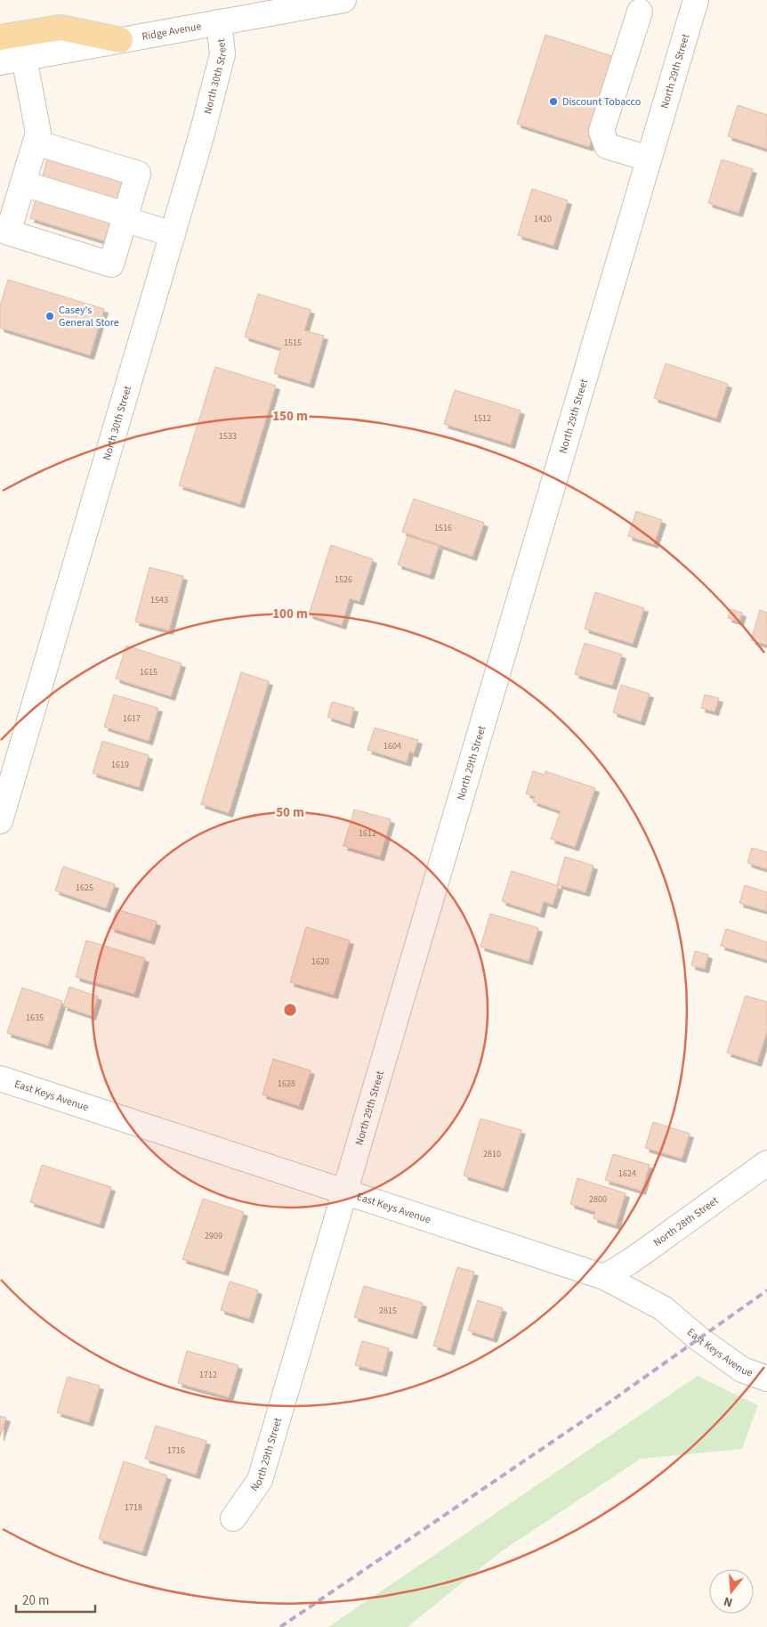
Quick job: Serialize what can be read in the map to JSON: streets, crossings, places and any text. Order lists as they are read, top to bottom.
{
  "streets": {
    "street": [
      "Ridge Avenue",
      "North 29th Street",
      "North 30th Street",
      "East Keys Avenue",
      "North 28th Street"
    ]
  },
  "crossings": [
    ["Ridge Avenue", "North 30th Street"],
    ["North 29th Street", "East Keys Avenue"],
    ["East Keys Avenue", "North 28th Street"]
  ],
  "places": ["Discount Tobacco", "Casey's General Store"],
  "house_numbers": [
    "1420",
    "1515",
    "1512",
    "1533",
    "1516",
    "1526",
    "1543",
    "1615",
    "1617",
    "1604",
    "1619",
    "1612",
    "1625",
    "1620",
    "1635",
    "1628",
    "2810",
    "1624",
    "2800",
    "2909",
    "2815",
    "1712",
    "1716",
    "1718"
  ],
  "scale_bar": "20 m",
  "north": "bottom",
  "rings": ["150 m", "100 m", "50 m"]
}
